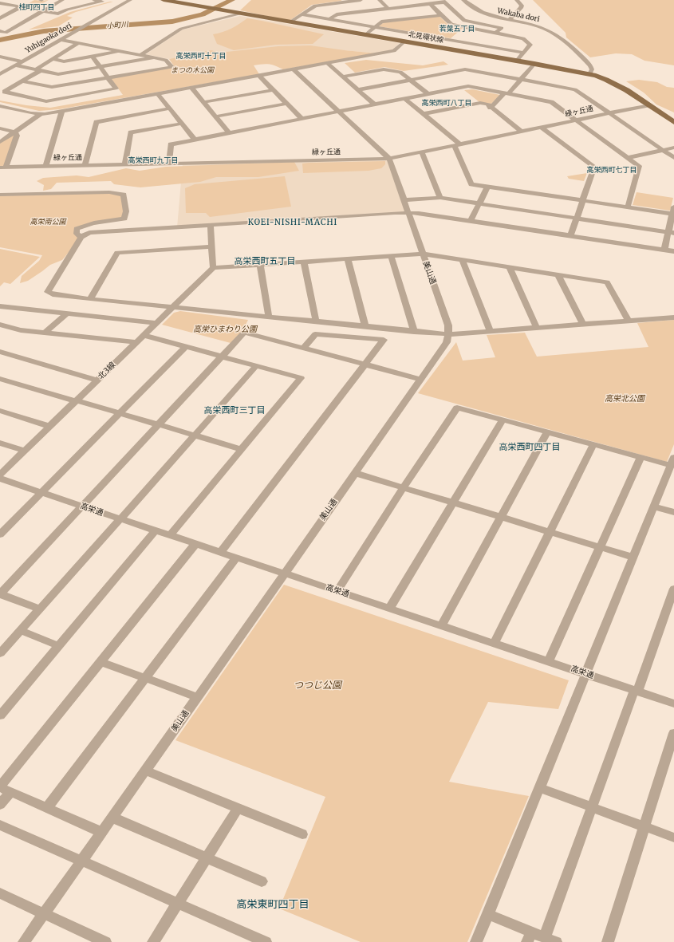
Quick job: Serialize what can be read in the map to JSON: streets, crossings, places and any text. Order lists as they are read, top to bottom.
{
  "streets": {
    "main road": ["北見環状線"],
    "street": [
      "Wakaba dori",
      "Yuhigaoka dori",
      "緑ヶ丘通",
      "美山通",
      "北3線",
      "高栄通"
    ]
  },
  "crossings": [
    ["Wakaba dori", "北見環状線"],
    ["北見環状線", "緑ヶ丘通"],
    ["緑ヶ丘通", "美山通"],
    ["美山通", "高栄通"]
  ],
  "districts": [
    "桂町四丁目",
    "若葉五丁目",
    "高栄西町十丁目",
    "高栄西町八丁目",
    "高栄西町九丁目",
    "高栄西町七丁目",
    "KOEI-NISHI-MACHI",
    "高栄西町五丁目",
    "高栄西町三丁目",
    "高栄西町四丁目",
    "高栄東町四丁目"
  ],
  "water": ["小町川"],
  "parks": [
    "まつの木公園",
    "高栄南公園",
    "高栄ひまわり公園",
    "高栄北公園",
    "つつじ公園"
  ]
}
